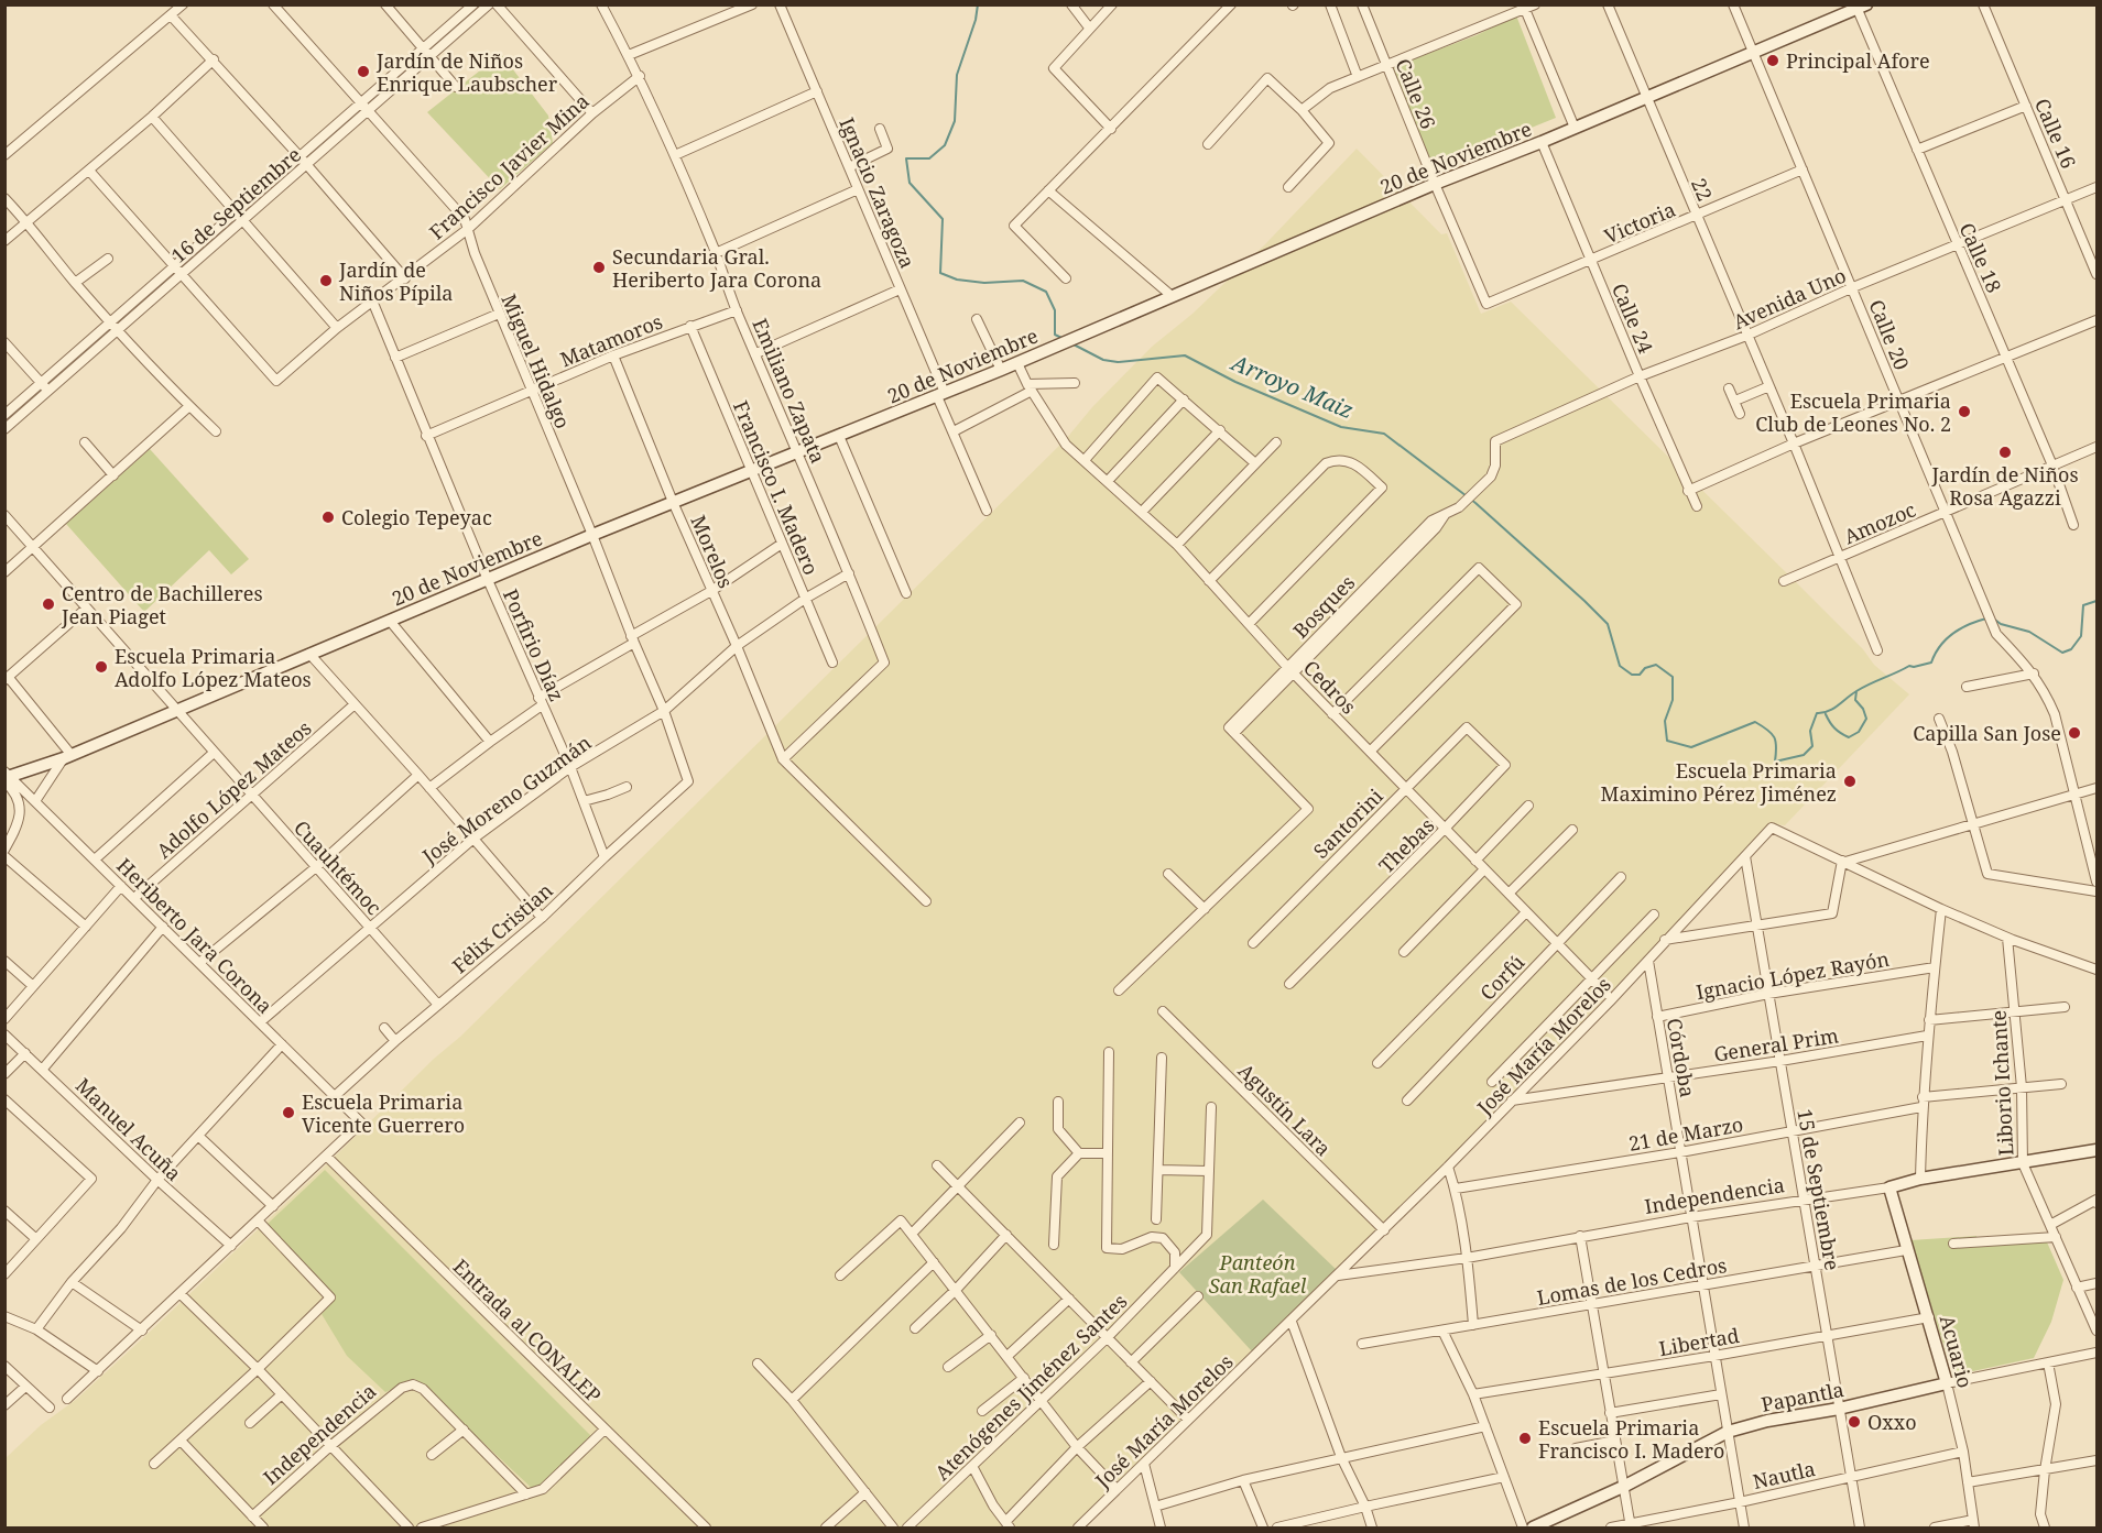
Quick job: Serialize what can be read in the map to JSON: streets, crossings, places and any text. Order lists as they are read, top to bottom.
{
  "streets": {
    "main road": [
      "20 de Noviembre",
      "Independencia",
      "Acuario",
      "Papantla"
    ],
    "street": [
      "Calle 26",
      "Calle 16",
      "Francisco Javier Mina",
      "22",
      "Ignacio Zaragoza",
      "16 de Septiembre",
      "Victoria",
      "Calle 18",
      "Avenida Uno",
      "Calle 24",
      "Calle 20",
      "Matamoros",
      "Miguel Hidalgo",
      "Emiliano Zapata",
      "Francisco I. Madero",
      "Amozoc",
      "Morelos",
      "Bosques",
      "Porfirio Díaz",
      "Cedros",
      "Adolfo López Mateos",
      "José Moreno Guzmán",
      "Santorini",
      "Thebas",
      "Cuauhtémoc",
      "Félix Cristian",
      "Heriberto Jara Corona",
      "Ignacio López Rayón",
      "Corfú",
      "General Prim",
      "José María Morelos",
      "Córdoba",
      "Liborio Ichante",
      "Agustín Lara",
      "Manuel Acuña",
      "21 de Marzo",
      "15 de Septiembre",
      "Lomas de los Cedros",
      "Entrada al CONALEP",
      "Libertad",
      "Atenógenes Jiménez Santes",
      "Nautla"
    ]
  },
  "crossings": [
    ["Calle 26", "20 de Noviembre"],
    ["Calle 26", "Victoria"],
    ["Calle 16", "Avenida Uno"],
    ["20 de Noviembre", "22"],
    ["20 de Noviembre", "Ignacio Zaragoza"],
    ["20 de Noviembre", "Calle 18"],
    ["20 de Noviembre", "Calle 24"],
    ["20 de Noviembre", "Calle 20"],
    ["20 de Noviembre", "Miguel Hidalgo"],
    ["20 de Noviembre", "Emiliano Zapata"],
    ["20 de Noviembre", "Francisco I. Madero"],
    ["20 de Noviembre", "Morelos"],
    ["20 de Noviembre", "Porfirio Díaz"],
    ["20 de Noviembre", "Cedros"],
    ["20 de Noviembre", "Cuauhtémoc"],
    ["20 de Noviembre", "Heriberto Jara Corona"],
    ["Francisco Javier Mina", "16 de Septiembre"],
    ["Francisco Javier Mina", "Miguel Hidalgo"],
    ["Francisco Javier Mina", "Emiliano Zapata"],
    ["Francisco Javier Mina", "Porfirio Díaz"],
    ["22", "Victoria"],
    ["22", "Avenida Uno"],
    ["22", "Amozoc"],
    ["16 de Septiembre", "Miguel Hidalgo"],
    ["Victoria", "Calle 24"],
    ["Victoria", "Calle 20"],
    ["Calle 18", "Avenida Uno"],
    ["Calle 18", "Amozoc"],
    ["Avenida Uno", "Calle 24"],
    ["Avenida Uno", "Calle 20"],
    ["Avenida Uno", "Bosques"],
    ["Calle 20", "Amozoc"],
    ["Matamoros", "Miguel Hidalgo"],
    ["Matamoros", "Emiliano Zapata"],
    ["Matamoros", "Francisco I. Madero"],
    ["Matamoros", "Morelos"],
    ["Matamoros", "Porfirio Díaz"],
    ["Miguel Hidalgo", "José Moreno Guzmán"],
    ["Miguel Hidalgo", "Félix Cristian"],
    ["Emiliano Zapata", "Morelos"],
    ["Emiliano Zapata", "José Moreno Guzmán"],
    ["Francisco I. Madero", "José Moreno Guzmán"],
    ["Morelos", "José Moreno Guzmán"],
    ["Bosques", "Cedros"],
    ["Porfirio Díaz", "José Moreno Guzmán"],
    ["Porfirio Díaz", "Félix Cristian"],
    ["Cedros", "Santorini"],
    ["Cedros", "Thebas"],
    ["Cedros", "Corfú"],
    ["Adolfo López Mateos", "Cuauhtémoc"],
    ["Adolfo López Mateos", "Heriberto Jara Corona"],
    ["José Moreno Guzmán", "Cuauhtémoc"],
    ["José Moreno Guzmán", "Heriberto Jara Corona"],
    ["Santorini", "Thebas"],
    ["Cuauhtémoc", "Félix Cristian"],
    ["Félix Cristian", "Heriberto Jara Corona"],
    ["Heriberto Jara Corona", "Entrada al CONALEP"],
    ["Ignacio López Rayón", "Córdoba"],
    ["Ignacio López Rayón", "15 de Septiembre"],
    ["General Prim", "José María Morelos"],
    ["General Prim", "Córdoba"],
    ["General Prim", "15 de Septiembre"],
    ["José María Morelos", "Córdoba"],
    ["José María Morelos", "Liborio Ichante"],
    ["José María Morelos", "Agustín Lara"],
    ["José María Morelos", "15 de Septiembre"],
    ["José María Morelos", "Independencia"],
    ["Córdoba", "21 de Marzo"],
    ["Córdoba", "Independencia"],
    ["Córdoba", "Lomas de los Cedros"],
    ["Córdoba", "Libertad"],
    ["Córdoba", "Papantla"],
    ["Córdoba", "Nautla"],
    ["Liborio Ichante", "21 de Marzo"],
    ["Liborio Ichante", "Independencia"],
    ["21 de Marzo", "15 de Septiembre"],
    ["15 de Septiembre", "Independencia"],
    ["15 de Septiembre", "Lomas de los Cedros"],
    ["15 de Septiembre", "Libertad"],
    ["15 de Septiembre", "Papantla"],
    ["15 de Septiembre", "Nautla"],
    ["Independencia", "Acuario"],
    ["Lomas de los Cedros", "Acuario"],
    ["Libertad", "Acuario"],
    ["Acuario", "Papantla"],
    ["Acuario", "Nautla"]
  ],
  "water": ["Arroyo Maiz"],
  "parks": ["Panteón San Rafael"],
  "places": [
    "Principal Afore",
    "Jardín de Niños Enrique Laubscher",
    "Secundaria Gral. Heriberto Jara Corona",
    "Jardín de Niños Pípila",
    "Escuela Primaria Club de Leones No. 2",
    "Jardín de Niños Rosa Agazzi",
    "Colegio Tepeyac",
    "Centro de Bachilleres Jean Piaget",
    "Escuela Primaria Adolfo López Mateos",
    "Capilla San Jose",
    "Escuela Primaria Maximino Pérez Jiménez",
    "Escuela Primaria Vicente Guerrero",
    "Oxxo",
    "Escuela Primaria Francisco I. Madero"
  ]
}
